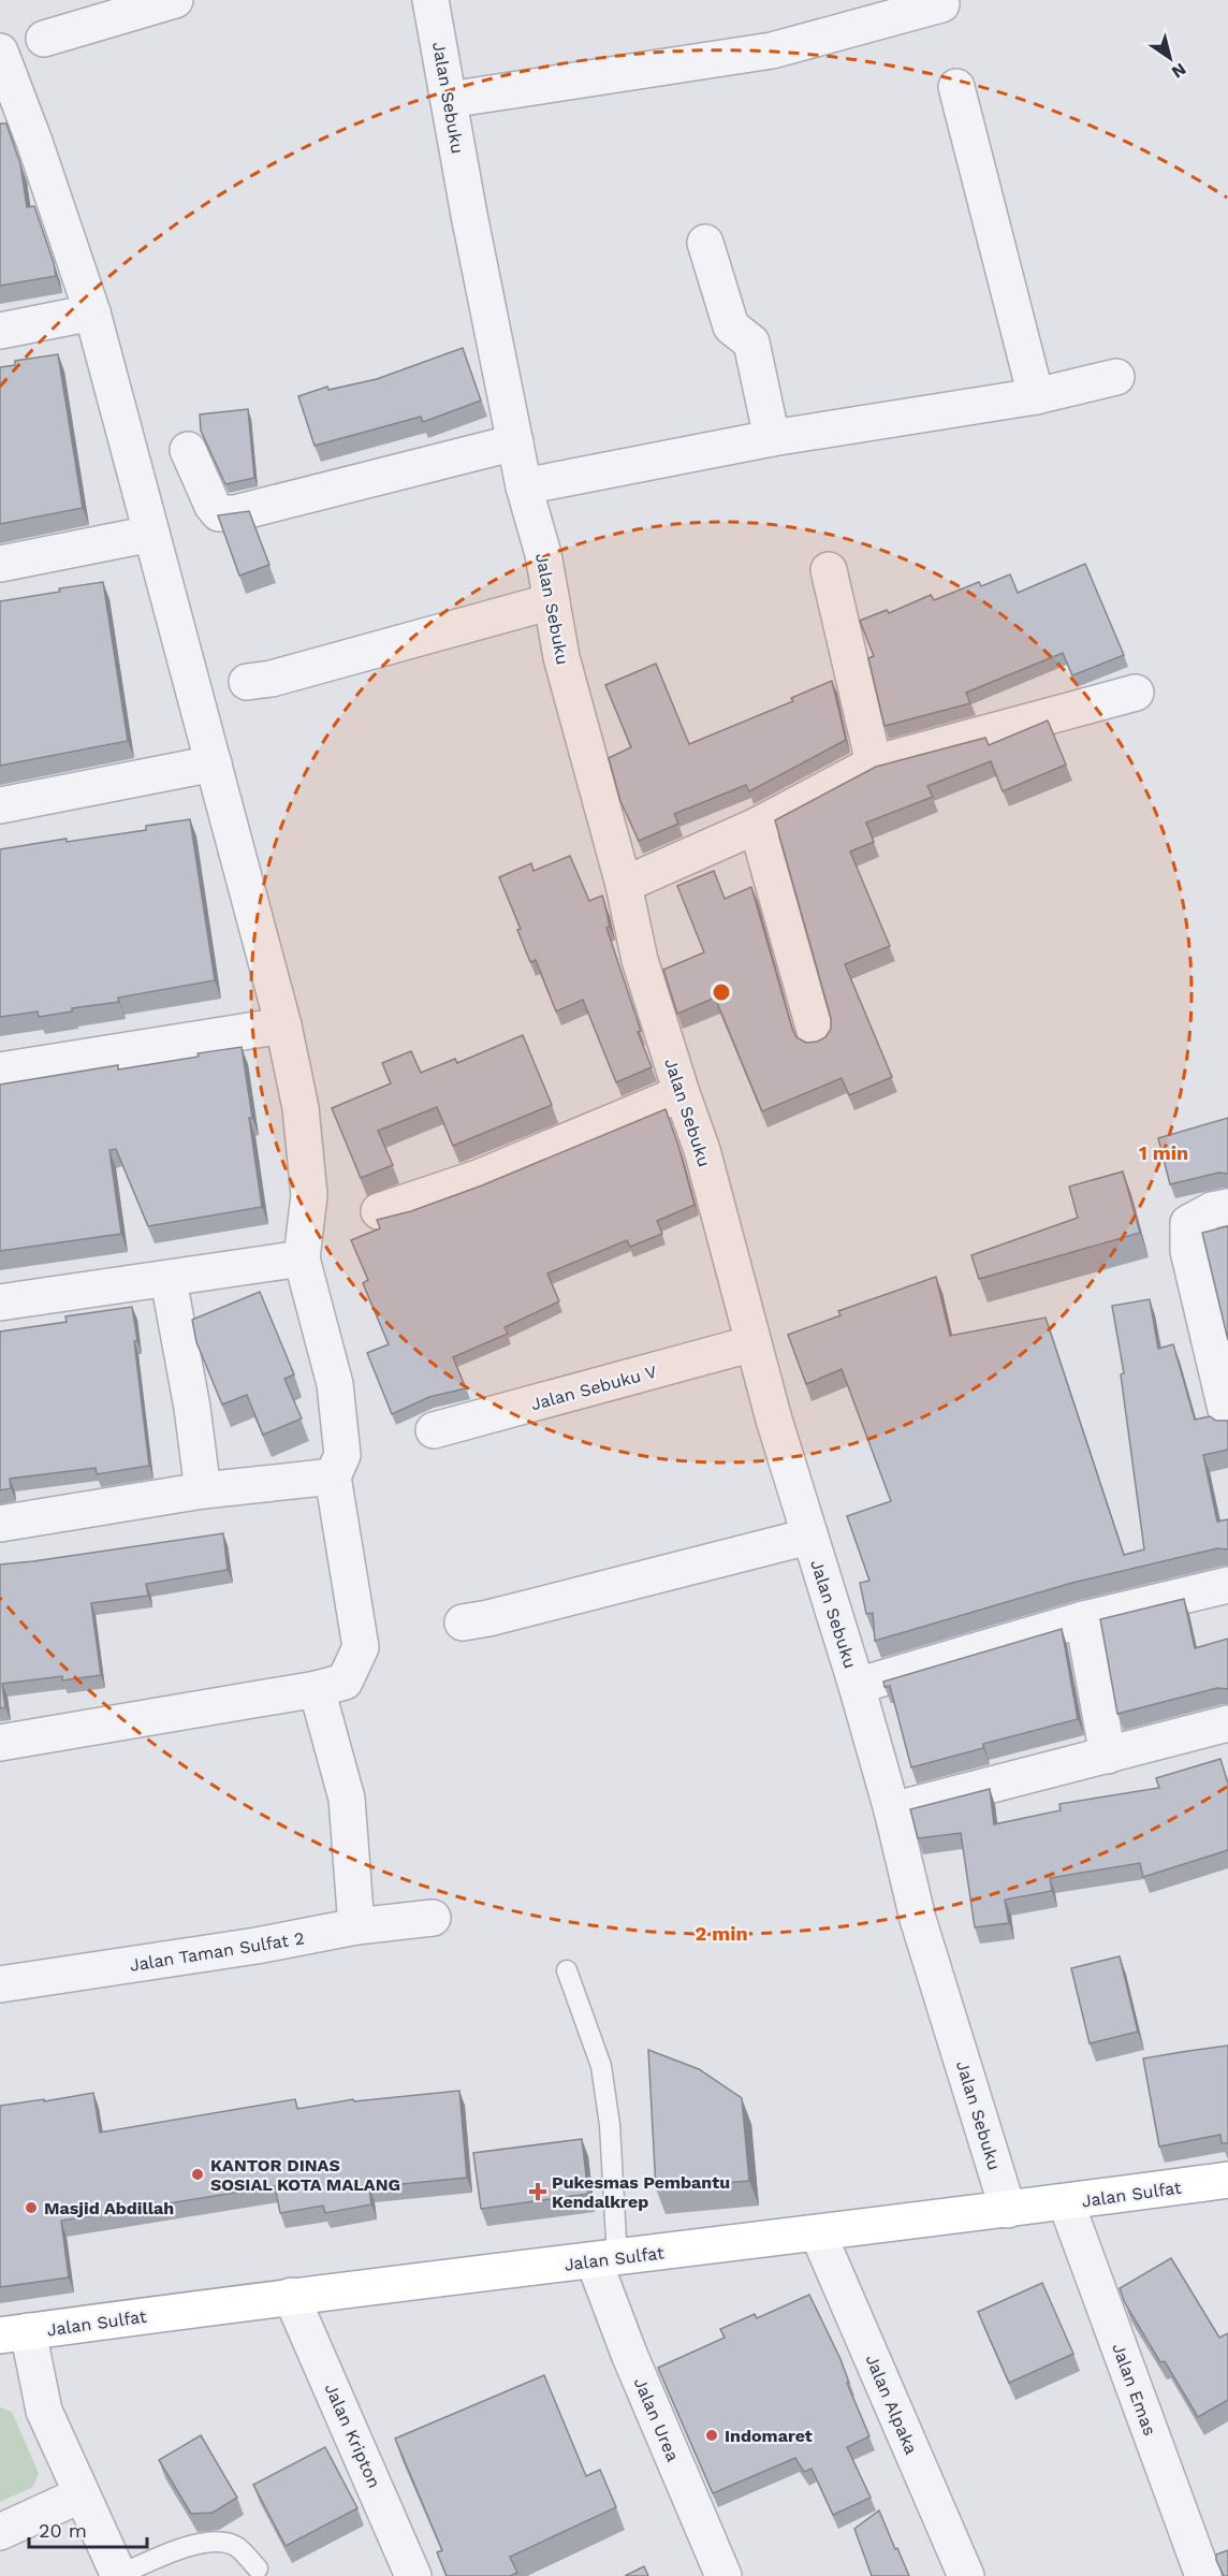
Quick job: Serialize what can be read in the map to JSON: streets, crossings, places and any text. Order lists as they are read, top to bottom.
{
  "streets": {
    "main road": ["Jalan Sulfat"],
    "street": [
      "Jalan Sebuku",
      "Jalan Sebuku V",
      "Jalan Taman Sulfat 2",
      "Jalan Emas",
      "Jalan Alpaka",
      "Jalan Urea",
      "Jalan Kripton"
    ]
  },
  "crossings": [
    ["Jalan Sebuku", "Jalan Sebuku V"],
    ["Jalan Sebuku", "Jalan Sulfat"],
    ["Jalan Sulfat", "Jalan Emas"],
    ["Jalan Sulfat", "Jalan Alpaka"],
    ["Jalan Sulfat", "Jalan Urea"],
    ["Jalan Sulfat", "Jalan Kripton"]
  ],
  "places": {
    "other": ["KANTOR DINAS SOSIAL KOTA MALANG", "Masjid Abdillah", "Indomaret"],
    "health": ["Pukesmas Pembantu Kendalkrep"]
  },
  "scale_bar": "20 m",
  "north": "bottom right",
  "rings": ["1 min", "2 min"]
}
